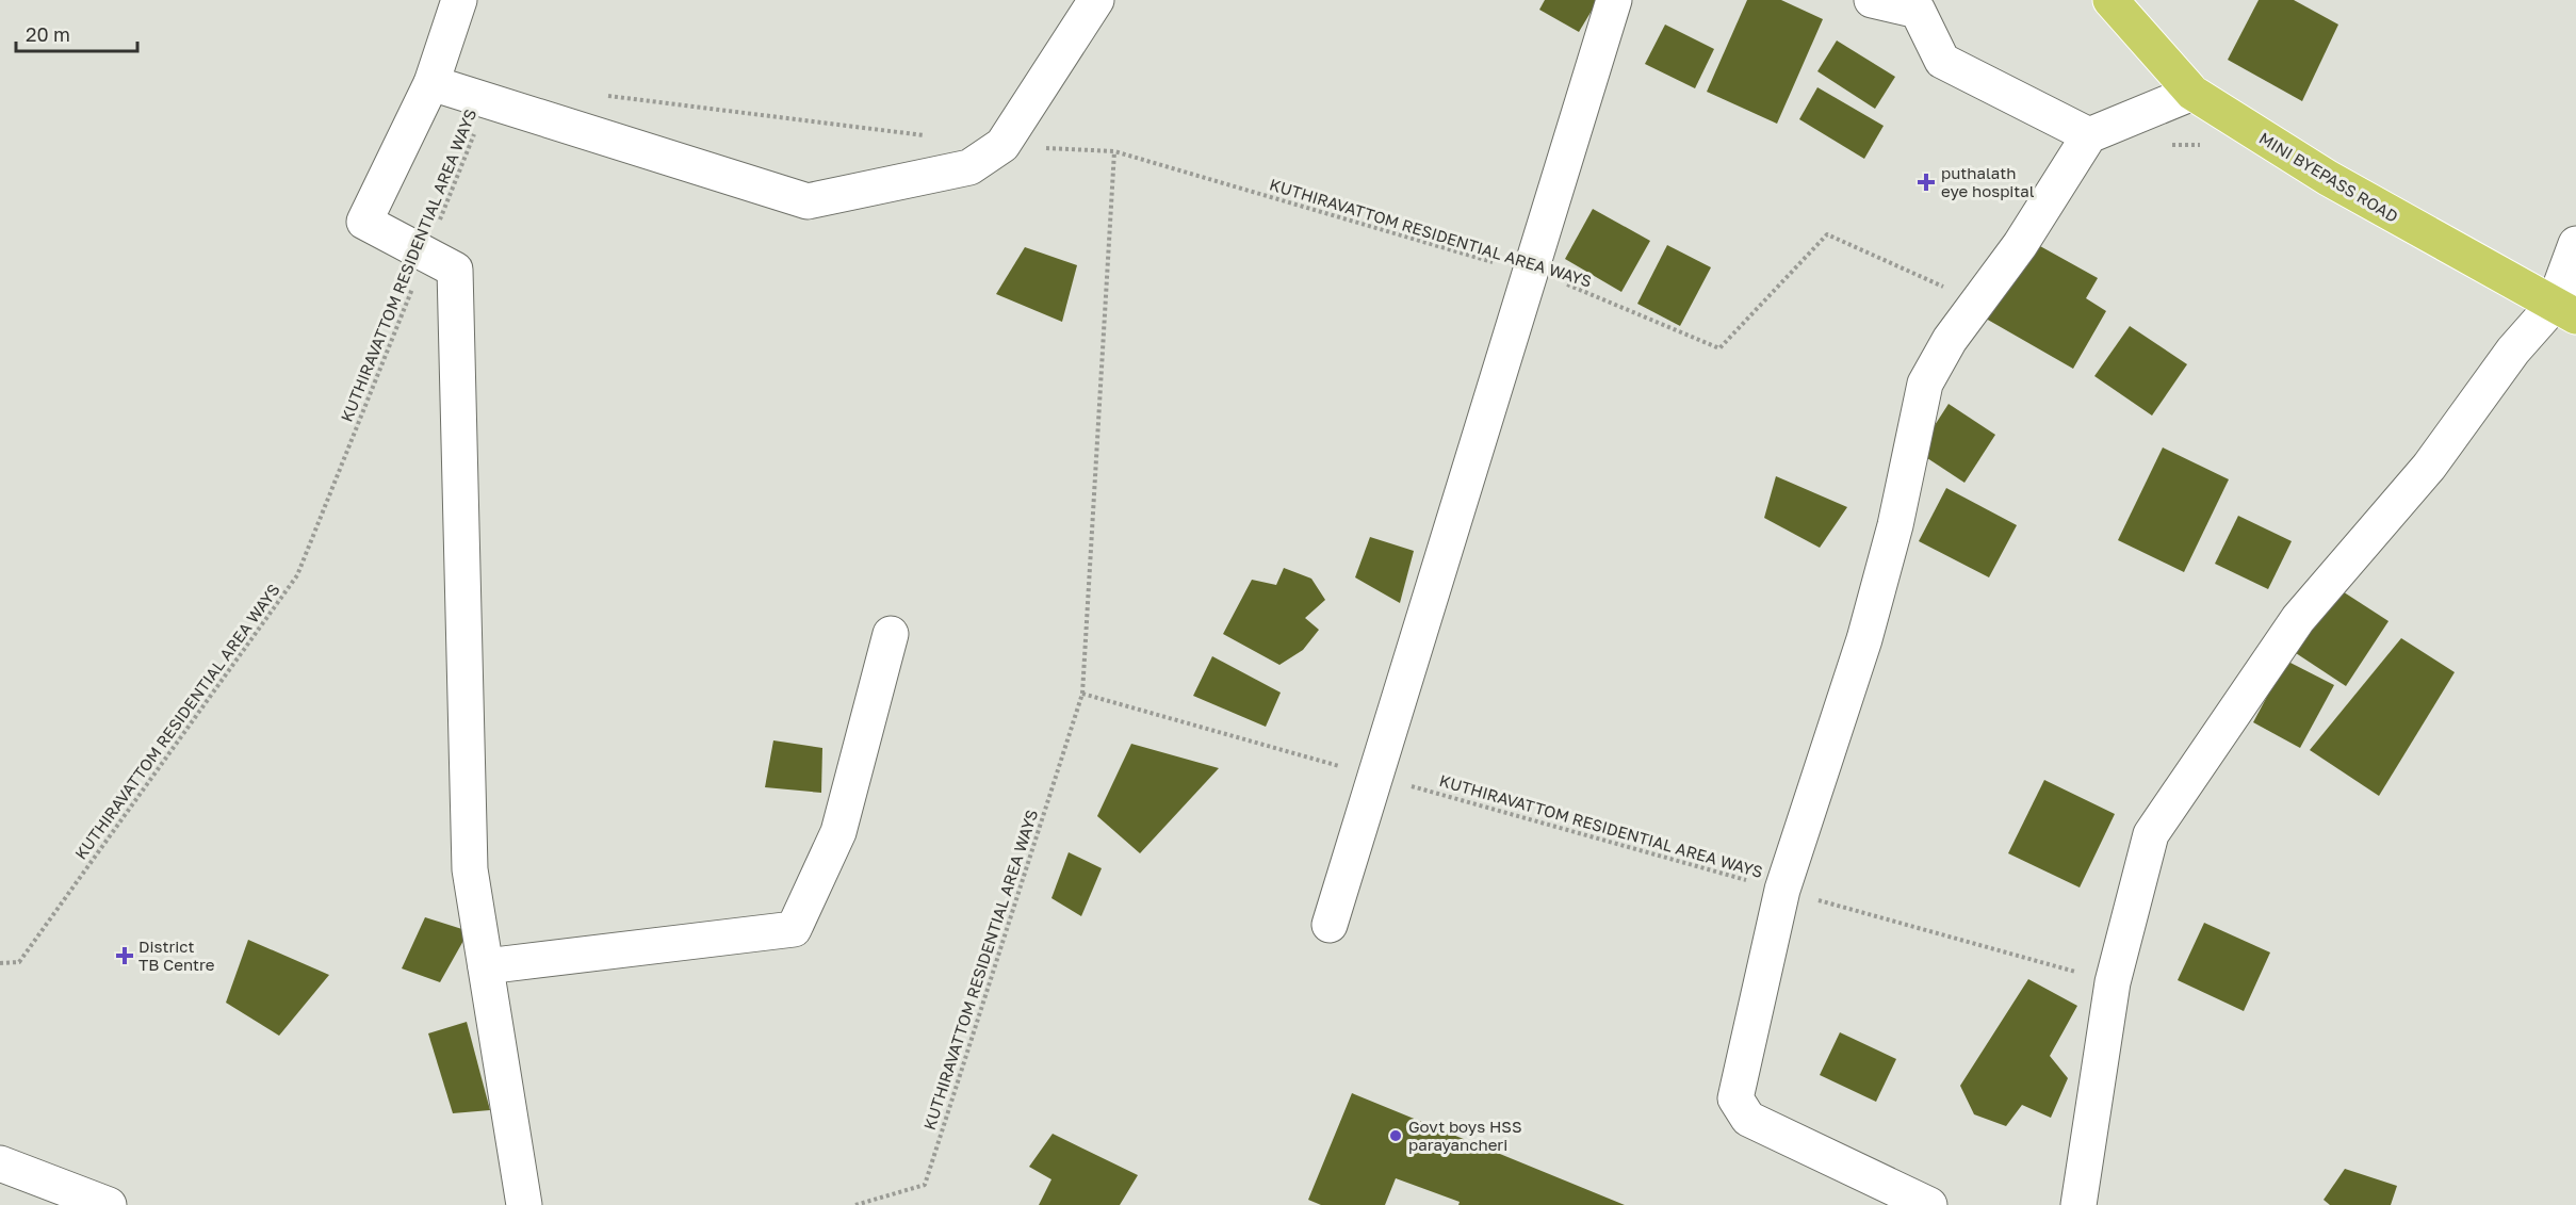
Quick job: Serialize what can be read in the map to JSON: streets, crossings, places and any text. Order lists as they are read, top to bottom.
{
  "streets": {
    "main road": ["MINI BYEPASS ROAD"],
    "path": ["KUTHIRAVATTOM RESIDENTIAL AREA WAYS"]
  },
  "places": {
    "health": ["puthalath eye hospital", "District TB Centre"],
    "other": ["Govt boys HSS parayancheri"]
  },
  "scale_bar": "20 m"
}
